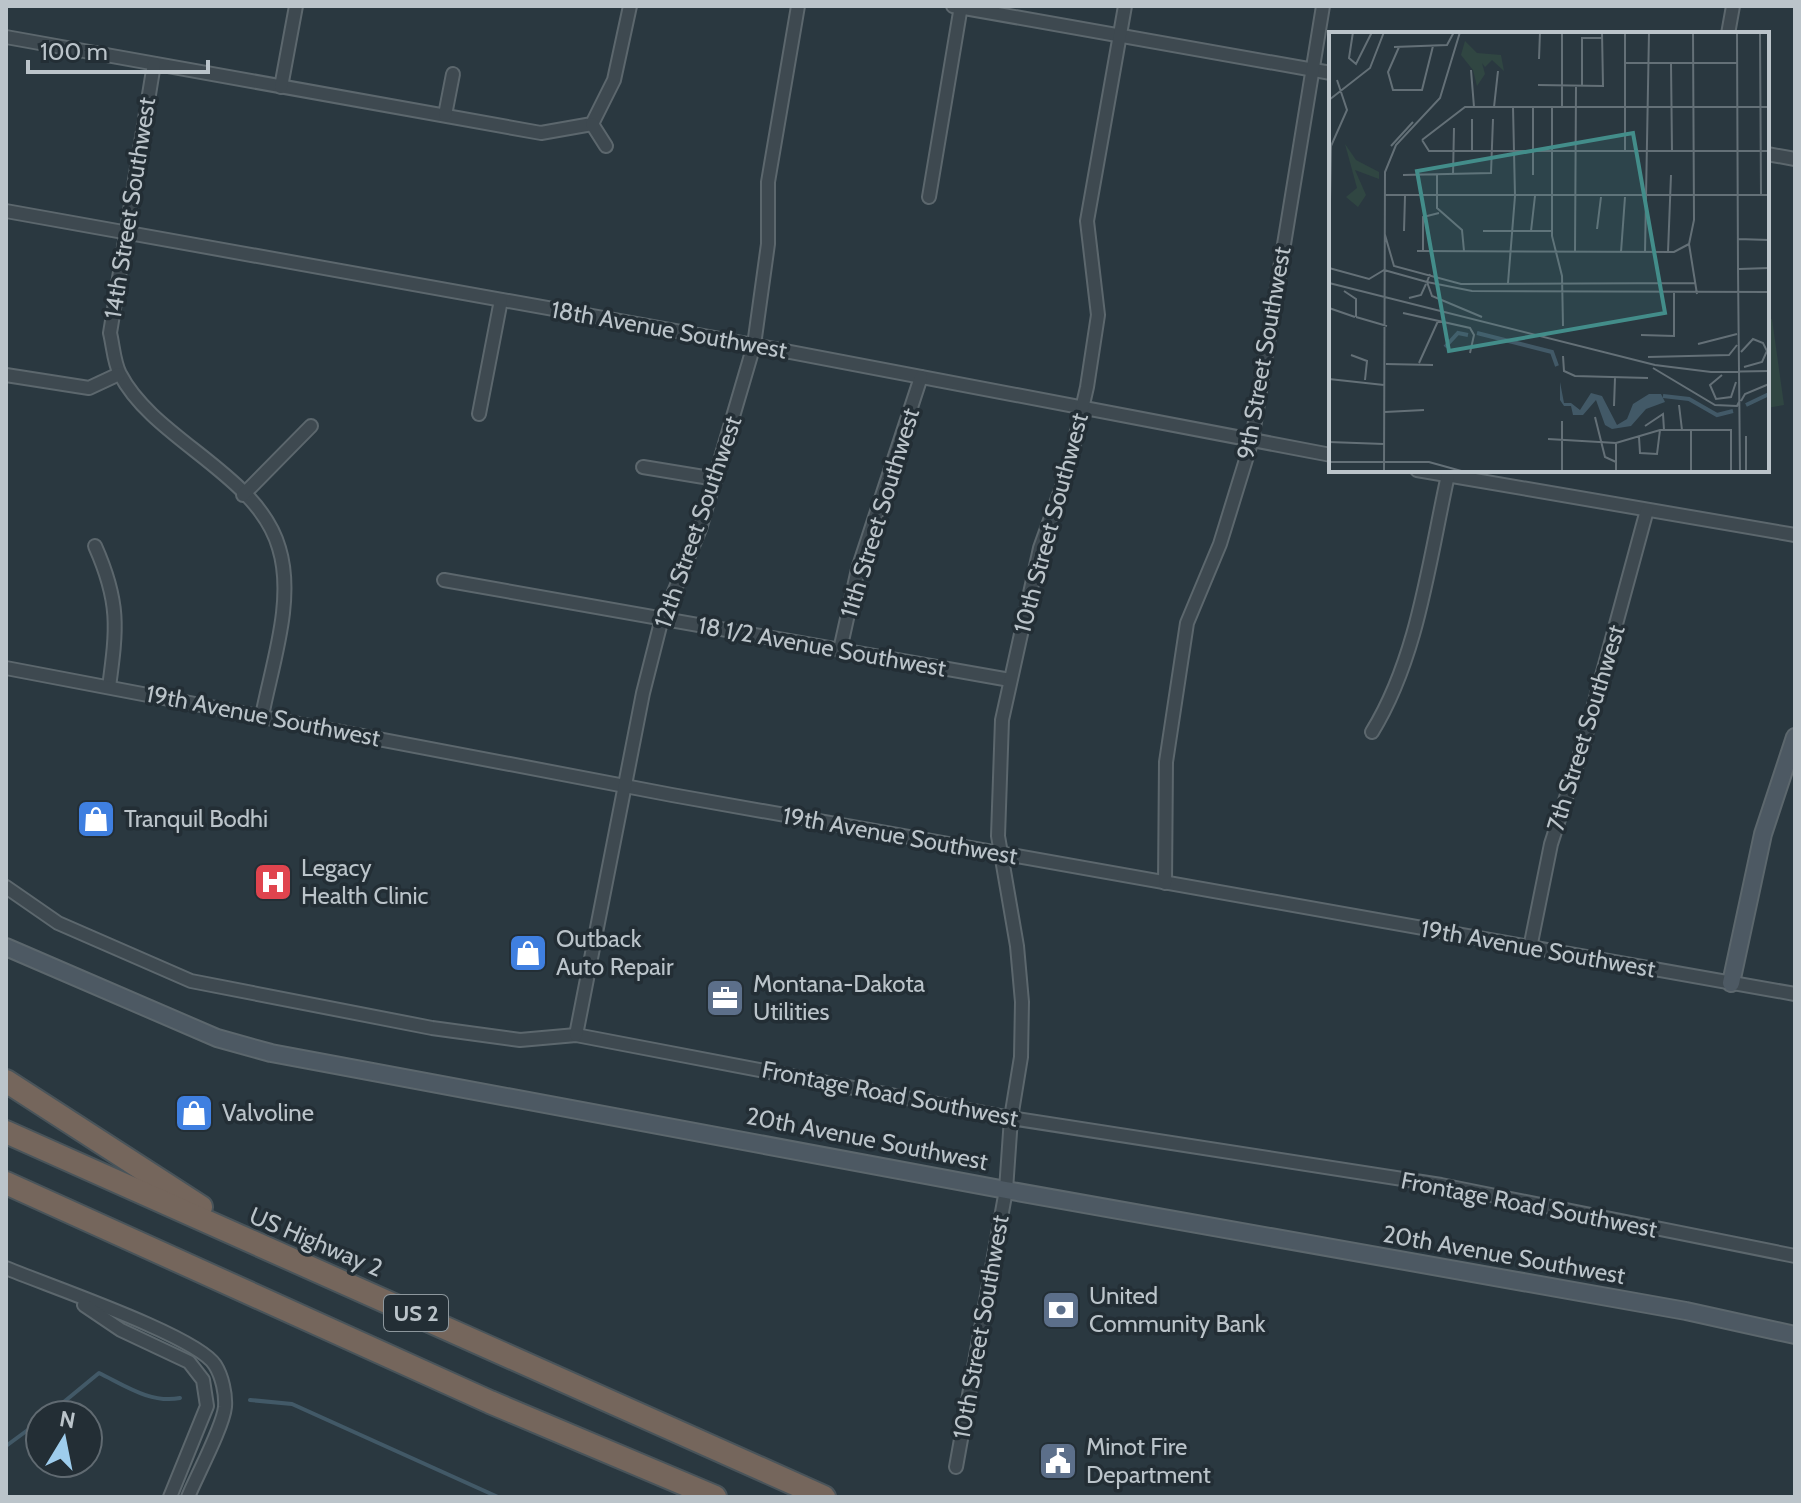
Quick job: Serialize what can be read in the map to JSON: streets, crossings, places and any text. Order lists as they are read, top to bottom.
{
  "streets": {
    "highway": ["US Highway 2", "US 2"],
    "street": [
      "14th Street Southwest",
      "18th Avenue Southwest",
      "9th Street Southwest",
      "11th Street Southwest",
      "12th Street Southwest",
      "10th Street Southwest",
      "18 1/2 Avenue Southwest",
      "19th Avenue Southwest",
      "7th Street Southwest",
      "Frontage Road Southwest",
      "20th Avenue Southwest"
    ]
  },
  "crossings": [
    ["14th Street Southwest", "18th Avenue Southwest"],
    ["14th Street Southwest", "19th Avenue Southwest"],
    ["18th Avenue Southwest", "9th Street Southwest"],
    ["18th Avenue Southwest", "11th Street Southwest"],
    ["18th Avenue Southwest", "12th Street Southwest"],
    ["18th Avenue Southwest", "10th Street Southwest"],
    ["9th Street Southwest", "19th Avenue Southwest"],
    ["11th Street Southwest", "18 1/2 Avenue Southwest"],
    ["12th Street Southwest", "18 1/2 Avenue Southwest"],
    ["12th Street Southwest", "19th Avenue Southwest"],
    ["12th Street Southwest", "Frontage Road Southwest"],
    ["10th Street Southwest", "18 1/2 Avenue Southwest"],
    ["10th Street Southwest", "19th Avenue Southwest"],
    ["10th Street Southwest", "Frontage Road Southwest"],
    ["10th Street Southwest", "20th Avenue Southwest"],
    ["19th Avenue Southwest", "7th Street Southwest"]
  ],
  "places": {
    "shop": ["Tranquil Bodhi", "Outback Auto Repair", "Valvoline"],
    "hospital": ["Legacy Health Clinic"],
    "office": ["Montana-Dakota Utilities"],
    "bank": ["United Community Bank"],
    "public building": ["Minot Fire Department"]
  },
  "scale_bar": "100 m",
  "north": "top"
}
